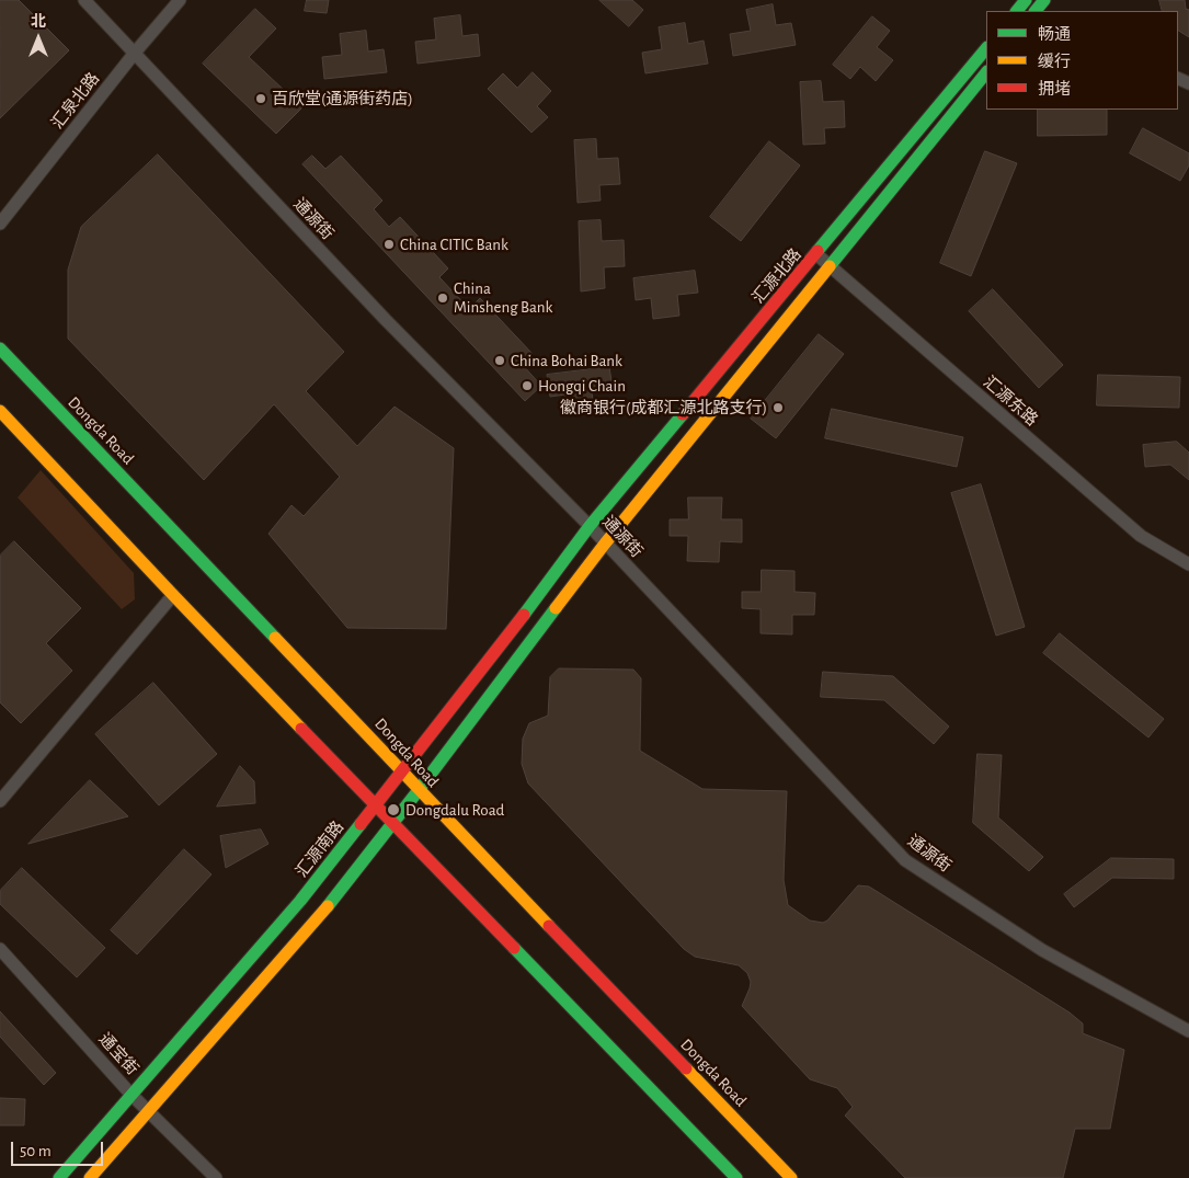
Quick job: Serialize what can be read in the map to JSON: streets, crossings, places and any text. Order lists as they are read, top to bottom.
{
  "streets": {
    "street": [
      "汇泉北路",
      "通源街",
      "汇源北路",
      "汇源东路",
      "Dongda Road",
      "汇源南路",
      "通宝街"
    ]
  },
  "crossings": [
    ["汇泉北路", "通源街"],
    ["通源街", "汇源北路"],
    ["通源街", "汇源南路"],
    ["汇源北路", "汇源东路"],
    ["汇源北路", "汇源南路"],
    ["Dongda Road", "汇源南路"],
    ["汇源南路", "通宝街"]
  ],
  "places": [
    "百欣堂(通源街药店)",
    "China CITIC Bank",
    "China Minsheng Bank",
    "China Bohai Bank",
    "Hongqi Chain",
    "徽商银行(成都汇源北路支行)",
    "Dongdalu Road"
  ],
  "legend": ["畅通", "缓行", "拥堵"],
  "scale_bar": "50 m",
  "north": "top"
}
